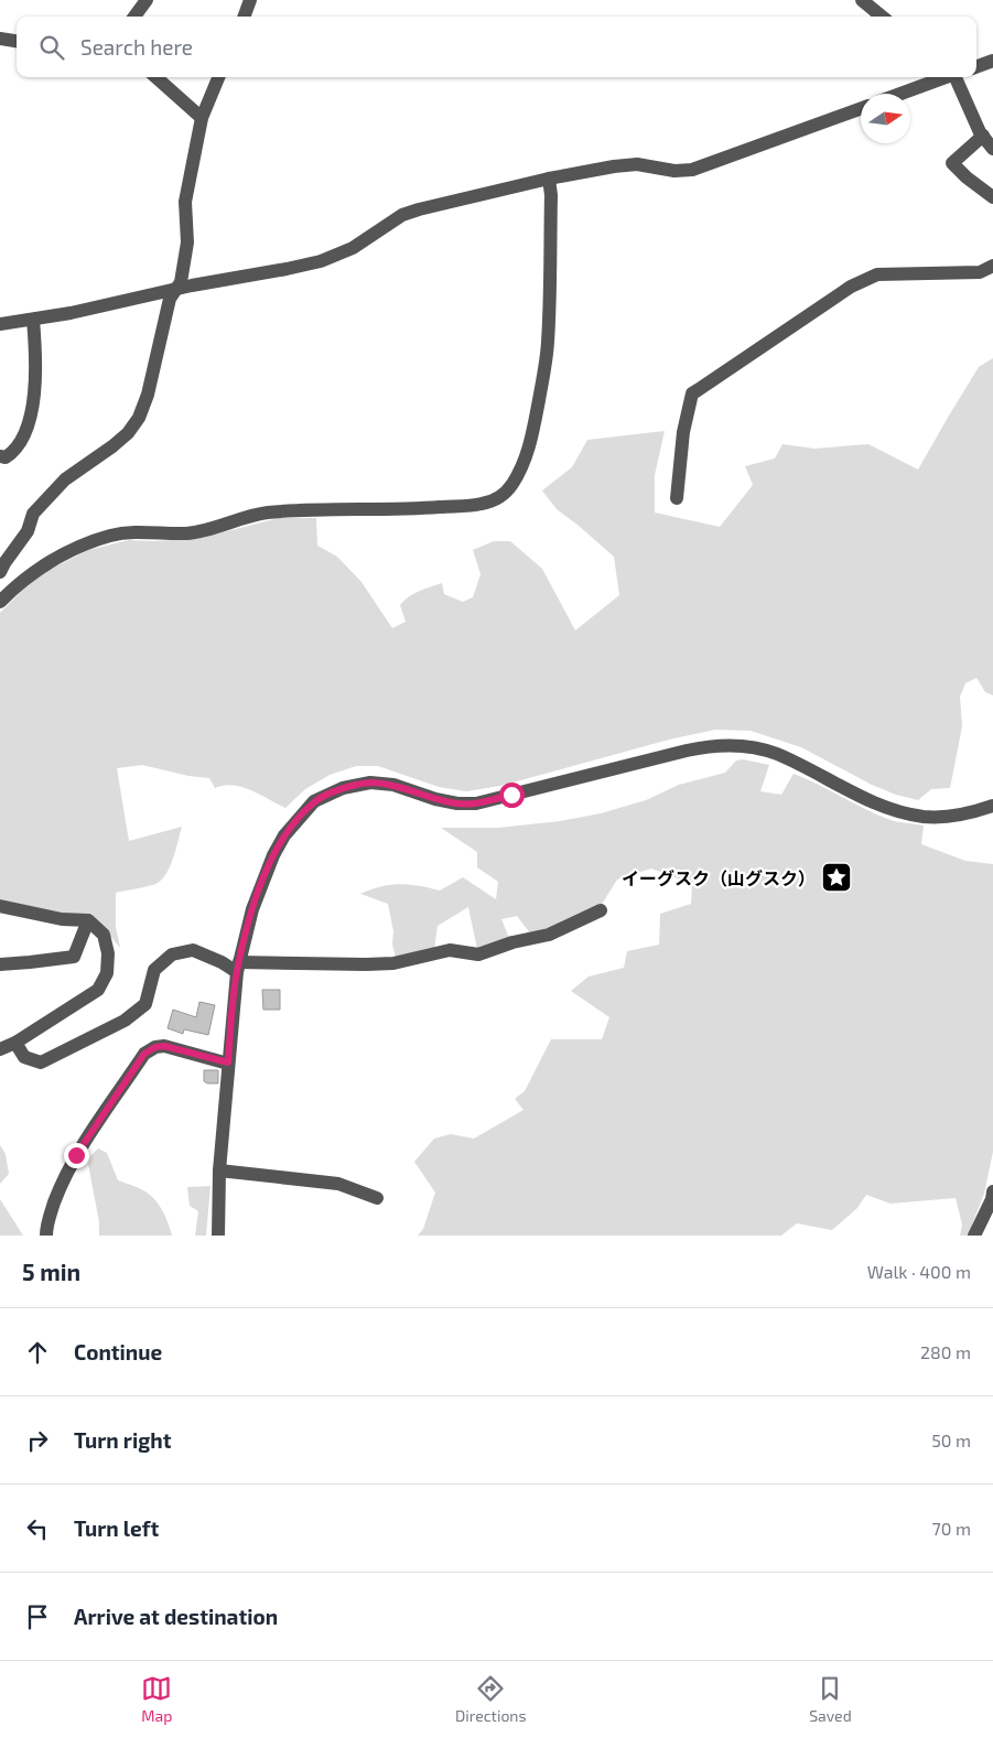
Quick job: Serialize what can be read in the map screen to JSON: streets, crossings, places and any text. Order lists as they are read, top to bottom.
{
  "places": {
    "place": ["イーグスク（山グスク）"]
  },
  "north": "right",
  "page": {
    "search": "Search here",
    "heading": ["5 min", "Walk · 400 m"],
    "list": [
      ["Continue", "280 m"],
      ["Turn right", "50 m"],
      ["Turn left", "70 m"],
      "Arrive at destination"
    ],
    "nav": ["Map", "Directions", "Saved"]
  }
}
